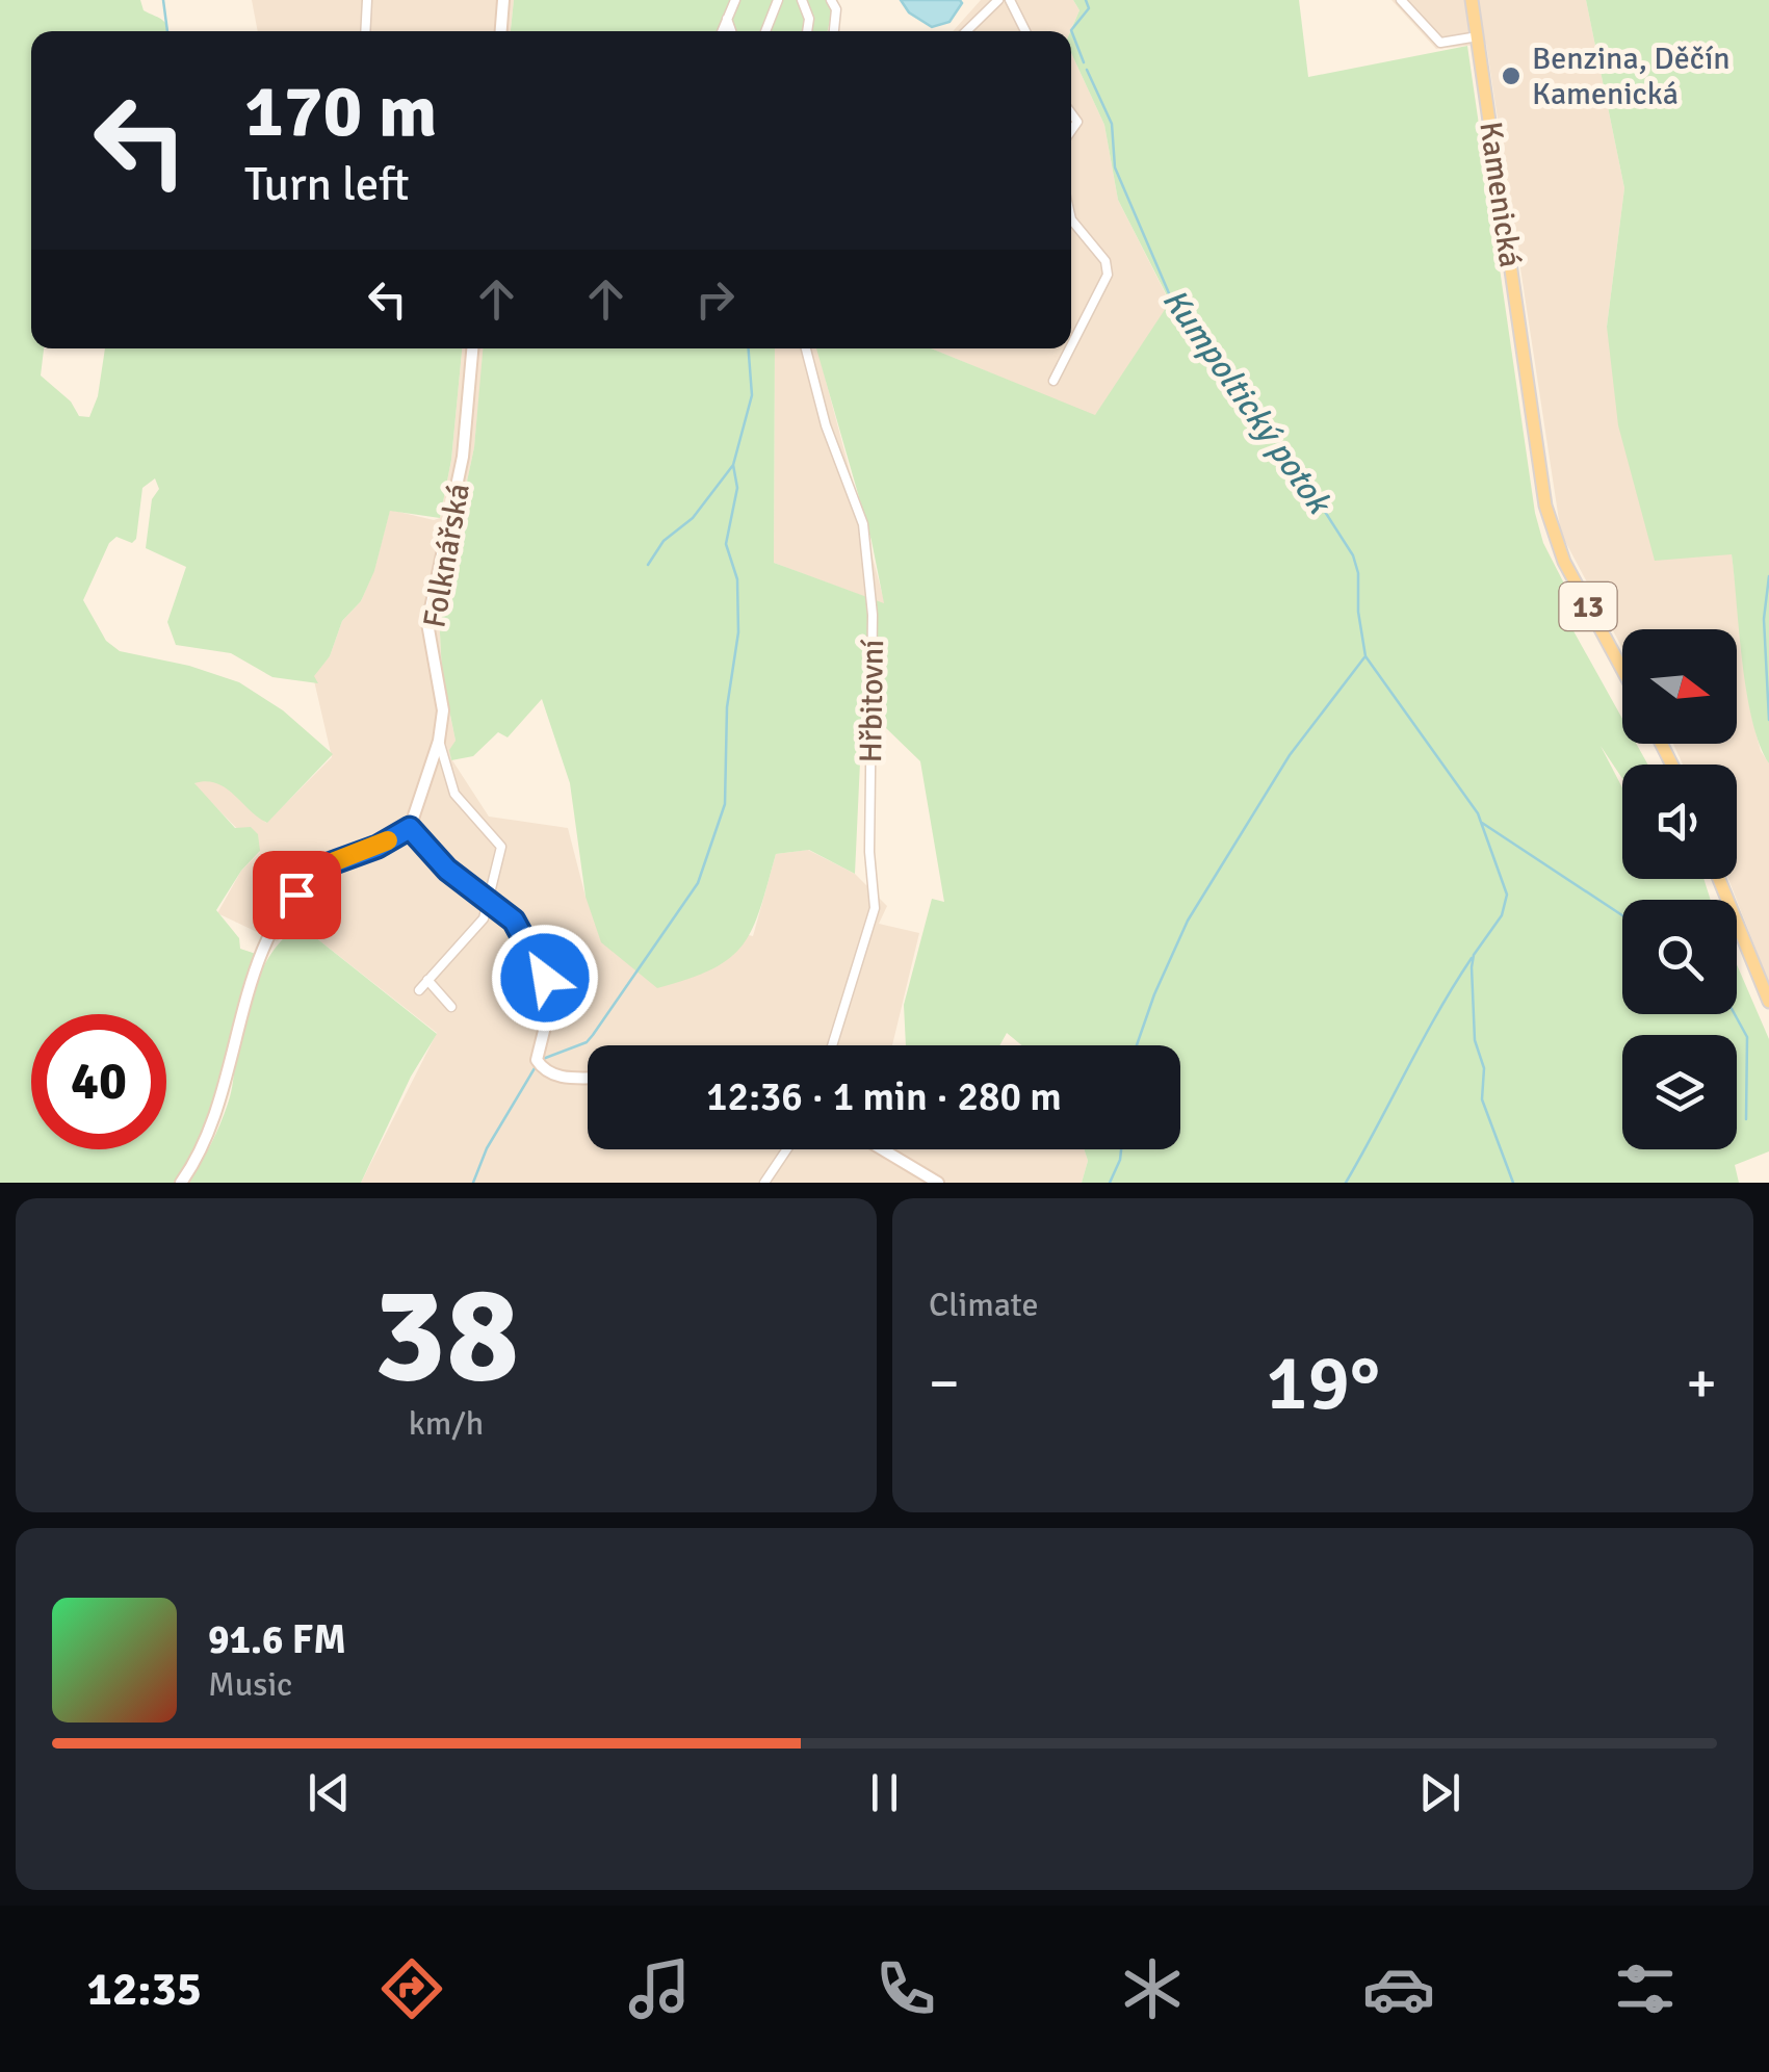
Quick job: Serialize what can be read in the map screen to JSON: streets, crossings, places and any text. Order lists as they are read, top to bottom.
{
  "streets": {
    "main road": ["Kamenická", "13"],
    "street": ["Folknářská", "Hřbitovní"]
  },
  "water": ["Kumpoltický potok"],
  "places": ["Benzina, Děčín Kamenická"],
  "north": "right",
  "page": {
    "turn": ["170 m", "Turn left"],
    "limit": "40",
    "trip": "12:36 · 1 min · 280 m",
    "tile": [
      ["38", "km/h"],
      "Climate"
    ],
    "heat": ["−", "19°", "+"],
    "song": ["91.6 FM", "Music"],
    "tabs": "12:35"
  }
}
